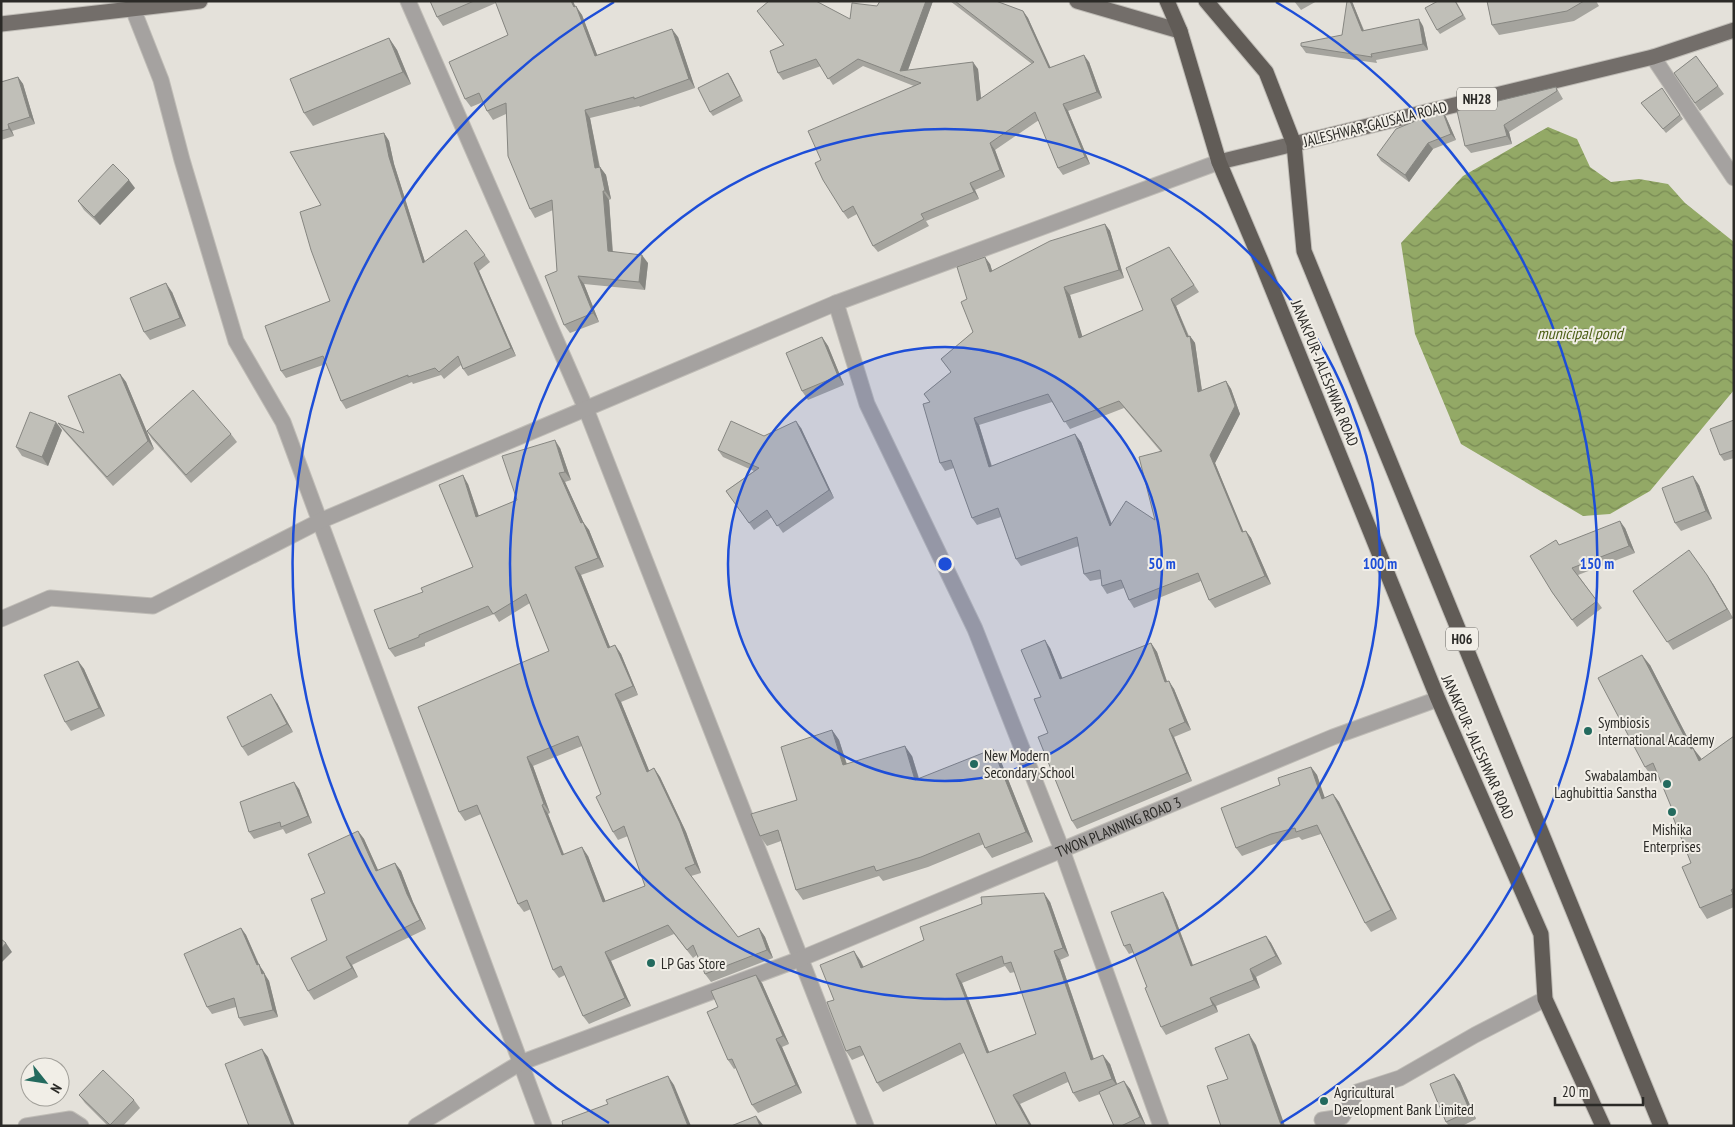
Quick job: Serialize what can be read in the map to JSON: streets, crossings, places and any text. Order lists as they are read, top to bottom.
{
  "streets": {
    "highway": ["JANAKPUR- JALESHWAR ROAD", "H06"],
    "main road": ["NH28", "JALESHWAR-GAUSALA ROAD"],
    "street": ["TWON PLANNING ROAD 3"]
  },
  "crossings": [
    ["JALESHWAR-GAUSALA ROAD", "JANAKPUR- JALESHWAR ROAD"],
    ["JALESHWAR-GAUSALA ROAD", "H06"],
    ["JANAKPUR- JALESHWAR ROAD", "TWON PLANNING ROAD 3"]
  ],
  "water": ["municipal pond"],
  "places": [
    "Symbiosis International Academy",
    "New Modern Secondary School",
    "Swabalamban Laghubittia Sanstha",
    "Mishika Enterprises",
    "LP Gas Store",
    "Agricultural Development Bank Limited"
  ],
  "scale_bar": "20 m",
  "north": "bottom right",
  "rings": ["50 m", "100 m", "150 m"]
}
